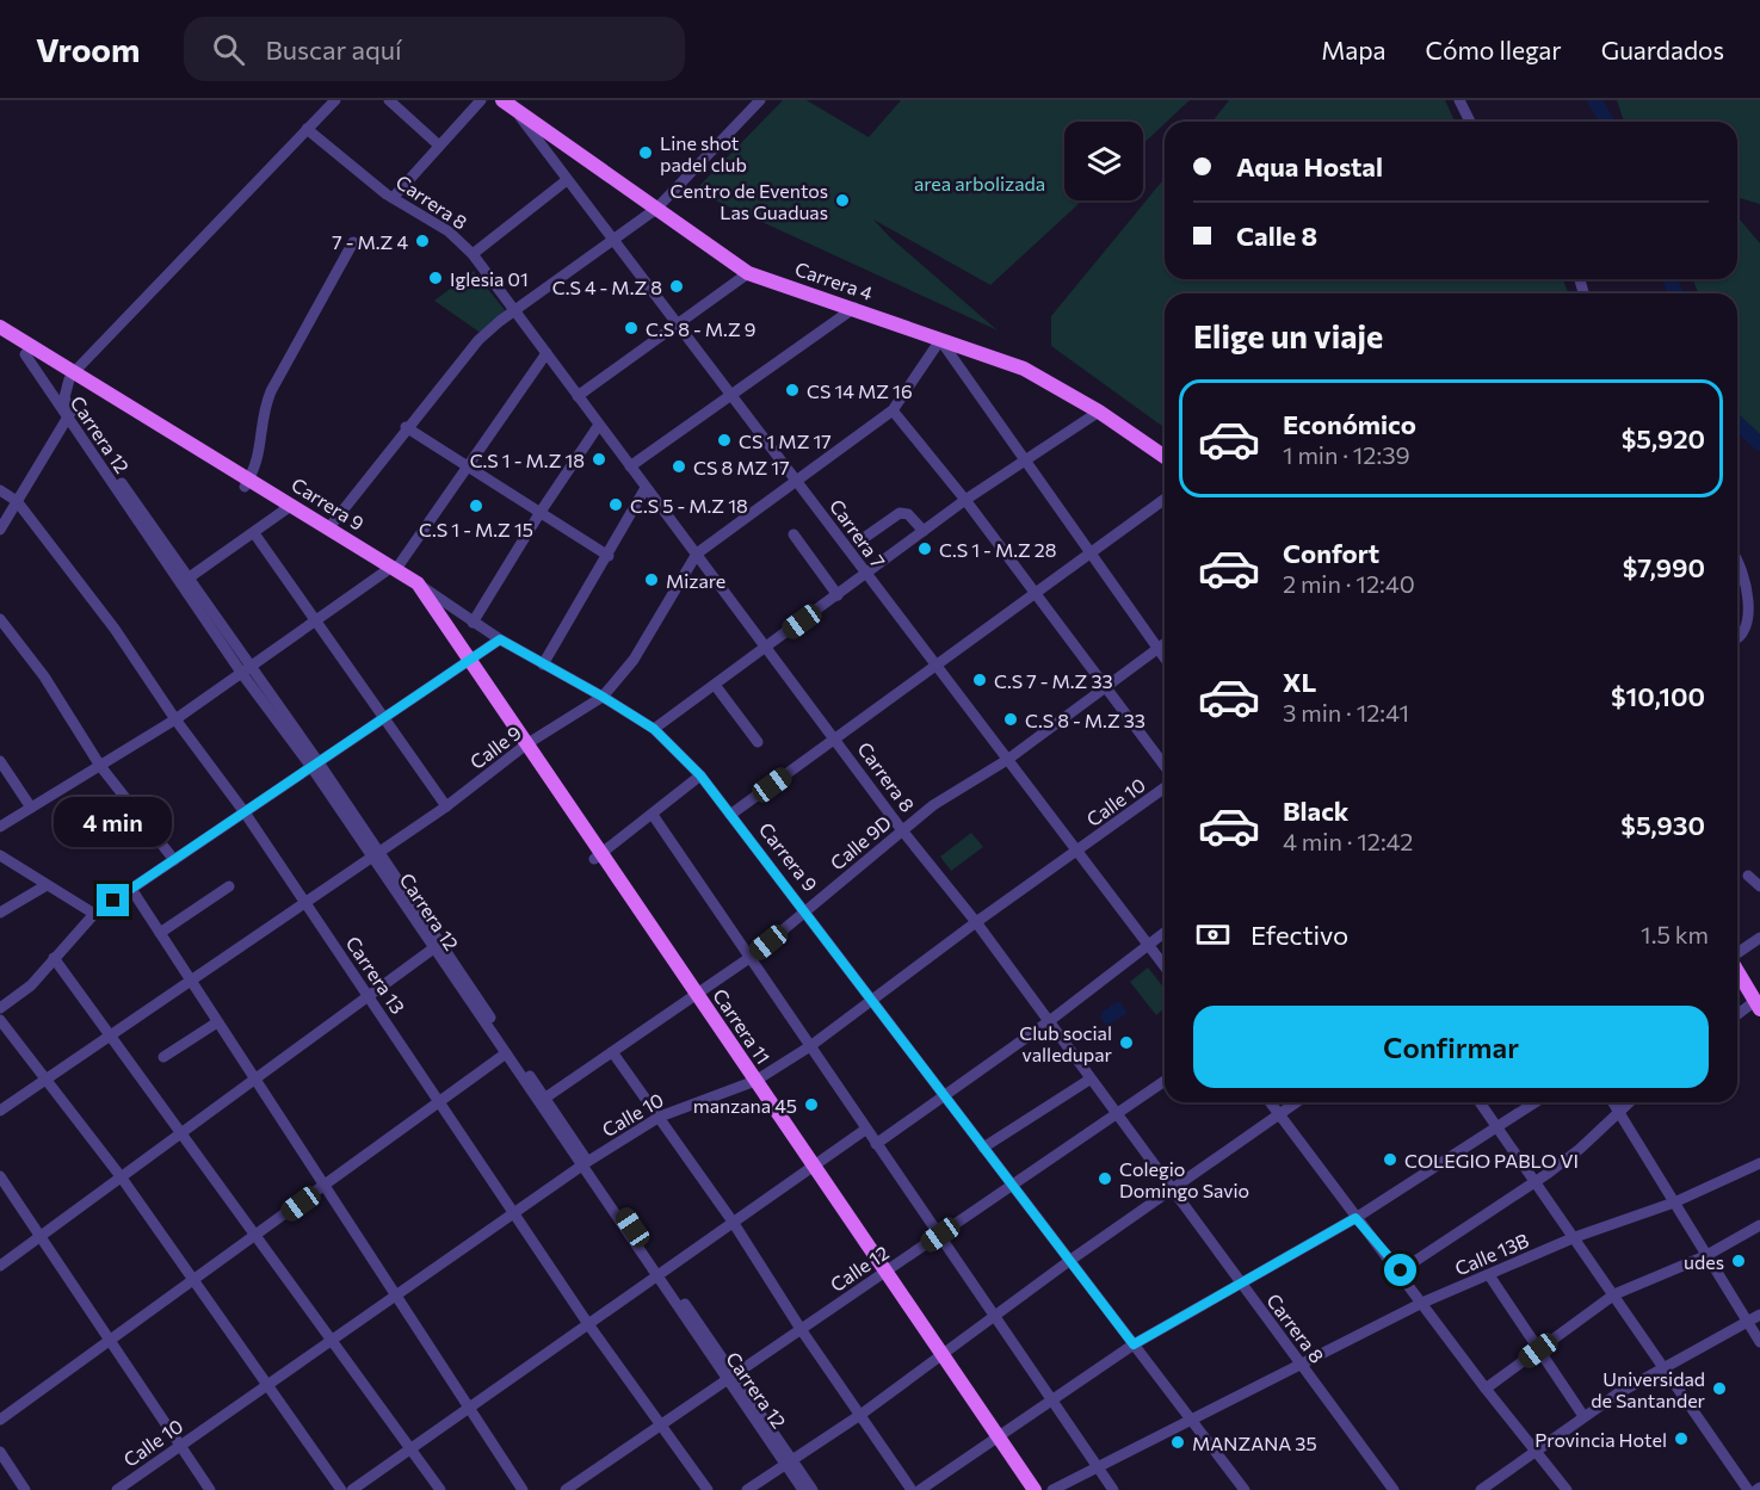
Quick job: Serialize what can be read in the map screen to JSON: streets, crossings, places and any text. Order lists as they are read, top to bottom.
{
  "streets": {
    "main road": ["Carrera 4", "Carrera 9", "Carrera 11"],
    "street": [
      "Carrera 8",
      "Carrera 12",
      "Carrera 7",
      "Calle 9",
      "Calle 10",
      "Calle 9D",
      "Carrera 13",
      "Calle 13B",
      "Calle 12"
    ]
  },
  "crossings": [
    ["Carrera 8", "Calle 9"],
    ["Carrera 8", "Calle 10"],
    ["Carrera 8", "Calle 9D"],
    ["Carrera 8", "Calle 13B"],
    ["Carrera 8", "Calle 12"],
    ["Carrera 4", "Carrera 7"],
    ["Carrera 4", "Calle 9"],
    ["Carrera 12", "Carrera 9"],
    ["Carrera 12", "Calle 9"],
    ["Carrera 12", "Calle 10"],
    ["Carrera 12", "Calle 9D"],
    ["Carrera 12", "Calle 12"],
    ["Carrera 9", "Calle 9"],
    ["Carrera 9", "Calle 10"],
    ["Carrera 9", "Calle 9D"],
    ["Carrera 9", "Carrera 11"],
    ["Carrera 9", "Calle 13B"],
    ["Carrera 9", "Calle 12"],
    ["Carrera 7", "Calle 9"],
    ["Carrera 7", "Calle 10"],
    ["Carrera 7", "Calle 9D"],
    ["Calle 9", "Carrera 13"],
    ["Calle 9", "Carrera 11"],
    ["Calle 10", "Carrera 13"],
    ["Calle 10", "Carrera 11"],
    ["Calle 9D", "Carrera 11"],
    ["Carrera 13", "Calle 12"],
    ["Carrera 11", "Calle 12"]
  ],
  "parks": ["area arbolizada"],
  "places": [
    "Line shot padel club",
    "Centro de Eventos Las Guaduas",
    "7 - M.Z 4",
    "Iglesia 01",
    "C.S 4 - M.Z 8",
    "C.S 8 - M.Z 9",
    "CS 14 MZ 16",
    "CS 1 MZ 17",
    "C.S 1 - M.Z 18",
    "CS 8 MZ 17",
    "C.S 5 - M.Z 18",
    "C.S 1 - M.Z 15",
    "C.S 1 - M.Z 28",
    "Mizare",
    "C.S 7 - M.Z 33",
    "C.S 8 - M.Z 33",
    "Club social valledupar",
    "manzana 45",
    "COLEGIO PABLO VI",
    "Colegio Domingo Savio",
    "udes",
    "Universidad de Santander",
    "Provincia Hotel",
    "MANZANA 35"
  ],
  "page": {
    "header": "Vroom",
    "search": "Buscar aquí",
    "nav": ["Mapa", "Cómo llegar", "Guardados"],
    "banner": ["Aqua Hostal", "Calle 8"],
    "heading": "Elige un viaje",
    "list": [
      {
        "name": "Económico",
        "note": "1 min · 12:39",
        "value": "$5,920"
      },
      {
        "name": "Confort",
        "note": "2 min · 12:40",
        "value": "$7,990"
      },
      {
        "name": "XL",
        "note": "3 min · 12:41",
        "value": "$10,100"
      },
      {
        "name": "Black",
        "note": "4 min · 12:42",
        "value": "$5,930"
      }
    ],
    "bubble": "4 min",
    "pay": ["Efectivo", "1.5 km"],
    "buttons": "Confirmar"
  }
}
